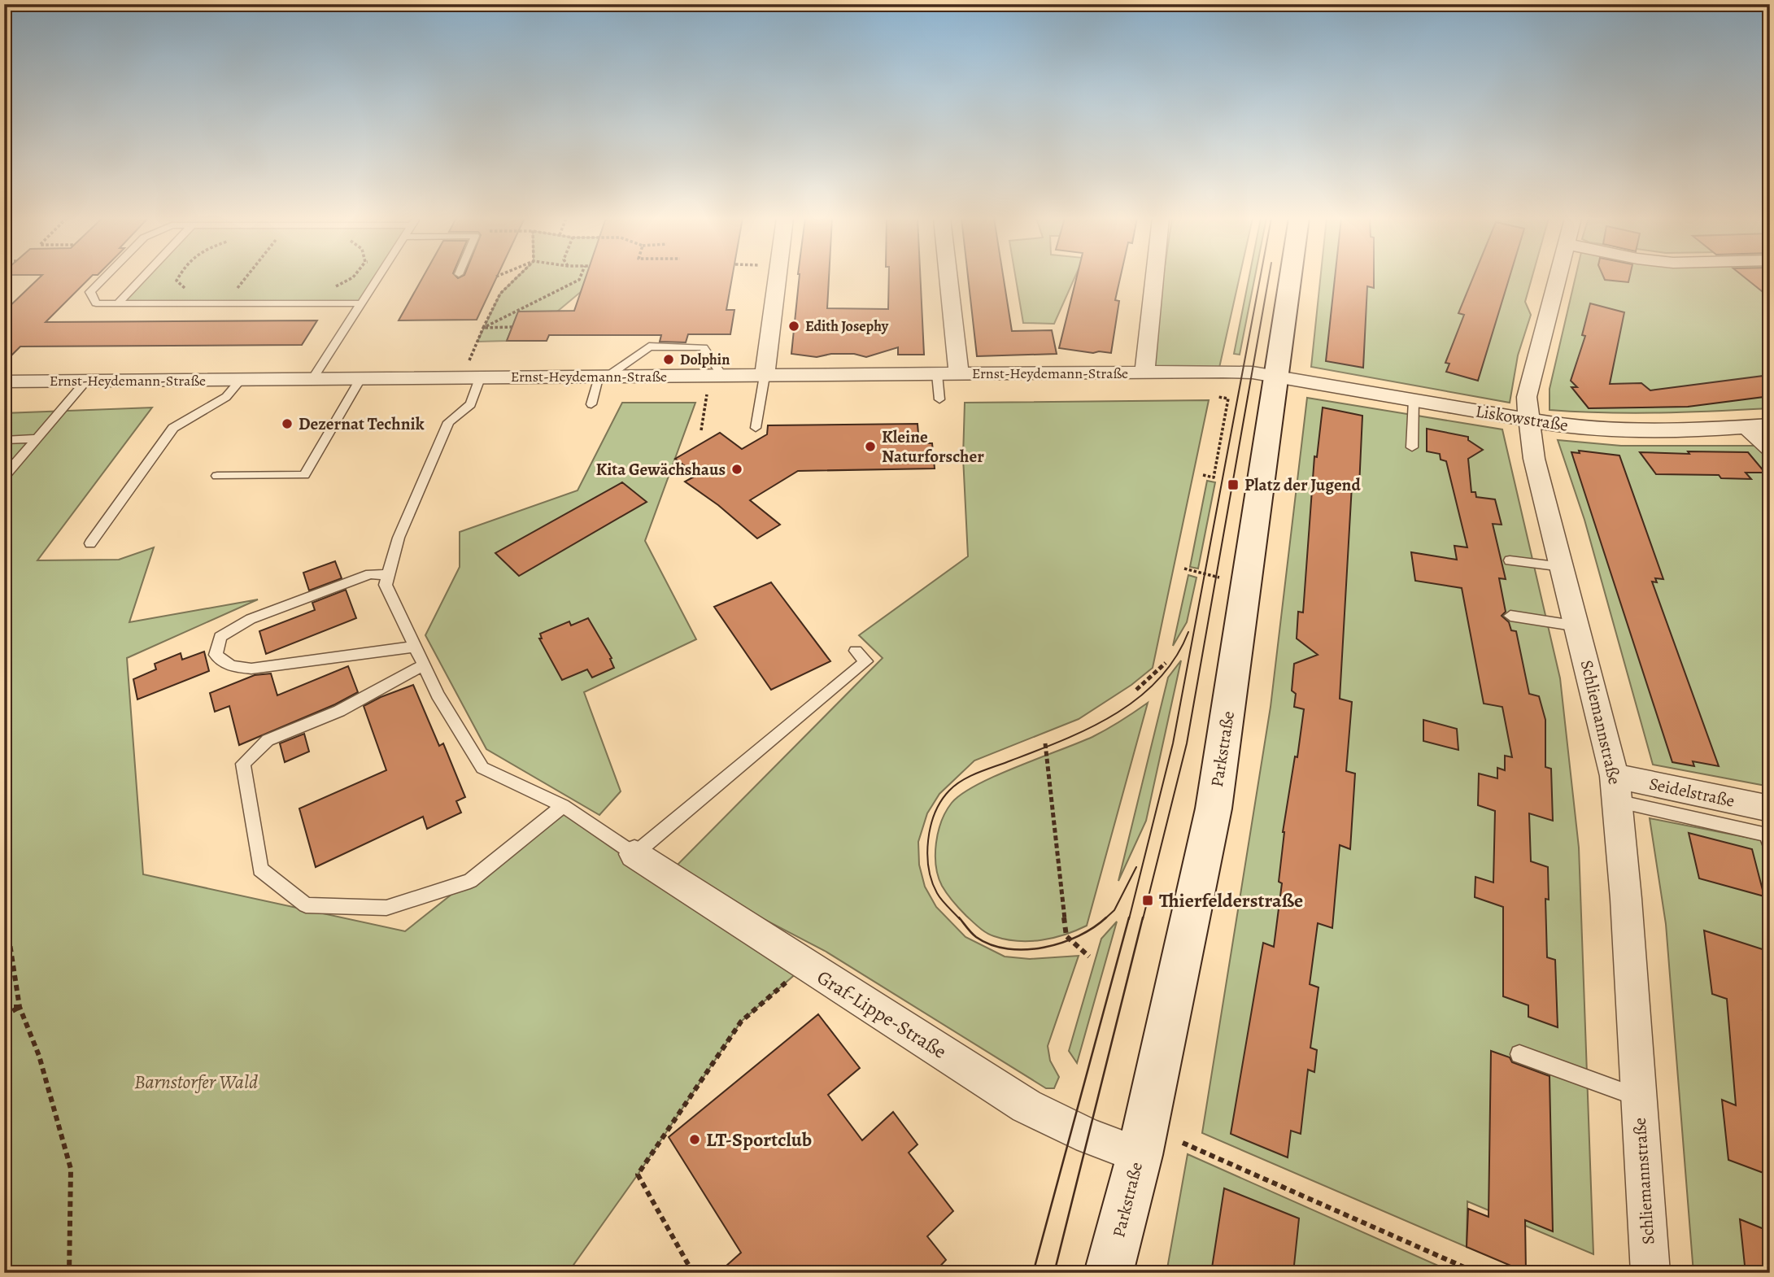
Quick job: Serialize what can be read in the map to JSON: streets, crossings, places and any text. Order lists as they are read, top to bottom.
{
  "streets": {
    "main road": ["Parkstraße"],
    "street": [
      "Ernst-Heydemann-Straße",
      "Liskowstraße",
      "Schliemannstraße",
      "Seidelstraße",
      "Graf-Lippe-Straße"
    ]
  },
  "crossings": [
    ["Ernst-Heydemann-Straße", "Liskowstraße"],
    ["Ernst-Heydemann-Straße", "Parkstraße"],
    ["Liskowstraße", "Schliemannstraße"],
    ["Liskowstraße", "Parkstraße"],
    ["Schliemannstraße", "Seidelstraße"],
    ["Parkstraße", "Graf-Lippe-Straße"]
  ],
  "parks": ["Barnstorfer Wald"],
  "places": {
    "other": [
      "Edith Josephy",
      "Dolphin",
      "Dezernat Technik",
      "Kleine Naturforscher",
      "Kita Gewächshaus",
      "LT-Sportclub"
    ],
    "transit": ["Platz der Jugend", "Thierfelderstraße"]
  }
}
